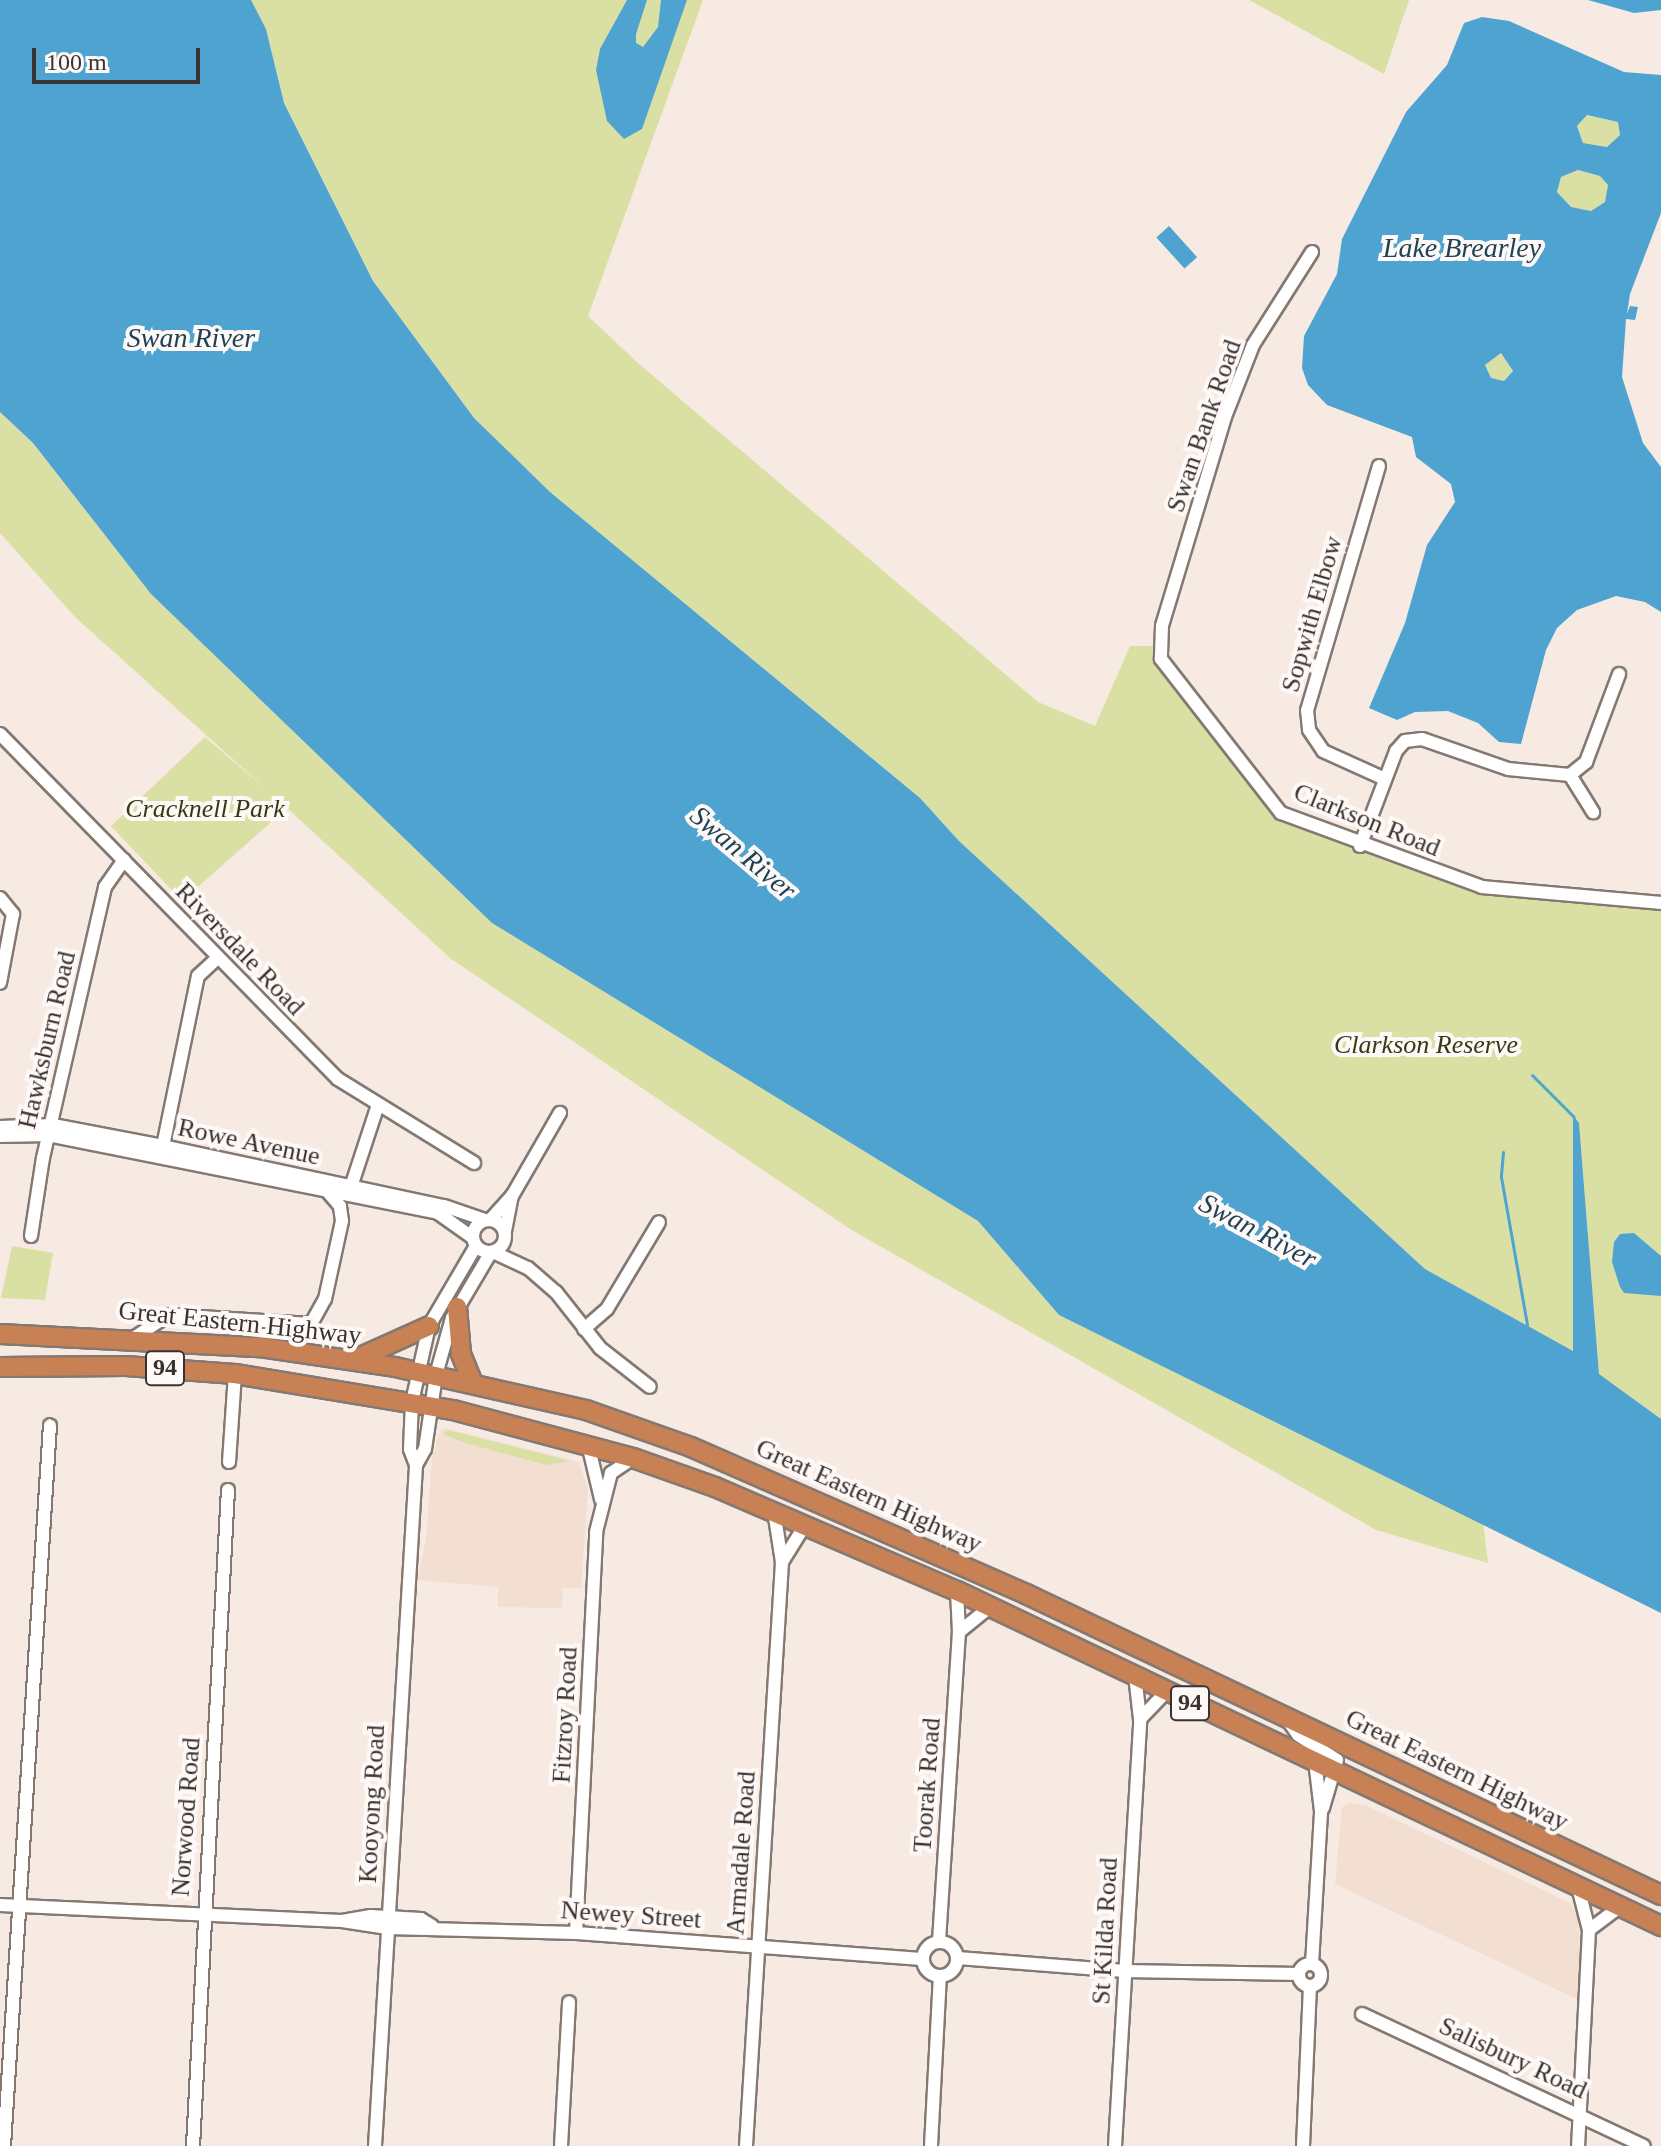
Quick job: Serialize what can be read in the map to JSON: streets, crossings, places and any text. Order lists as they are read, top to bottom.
{
  "streets": {
    "highway": ["Great Eastern Highway", "94"],
    "street": [
      "Swan Bank Road",
      "Sopwith Elbow",
      "Clarkson Road",
      "Riversdale Road",
      "Hawksburn Road",
      "Rowe Avenue",
      "Fitzroy Road",
      "Toorak Road",
      "Kooyong Road",
      "Norwood Road",
      "Armadale Road",
      "Newey Street",
      "St Kilda Road",
      "Salisbury Road"
    ]
  },
  "crossings": [
    ["Swan Bank Road", "Clarkson Road"],
    ["Riversdale Road", "Hawksburn Road"],
    ["Hawksburn Road", "Rowe Avenue"],
    ["Rowe Avenue", "Kooyong Road"],
    ["Great Eastern Highway", "Fitzroy Road"],
    ["Great Eastern Highway", "Toorak Road"],
    ["Great Eastern Highway", "Kooyong Road"],
    ["Great Eastern Highway", "Armadale Road"],
    ["Great Eastern Highway", "St Kilda Road"],
    ["Fitzroy Road", "Newey Street"],
    ["Toorak Road", "Newey Street"],
    ["Kooyong Road", "Newey Street"],
    ["Norwood Road", "Newey Street"],
    ["Armadale Road", "Newey Street"]
  ],
  "water": ["Lake Brearley", "Swan River"],
  "parks": ["Cracknell Park", "Clarkson Reserve"],
  "scale_bar": "100 m"
}
